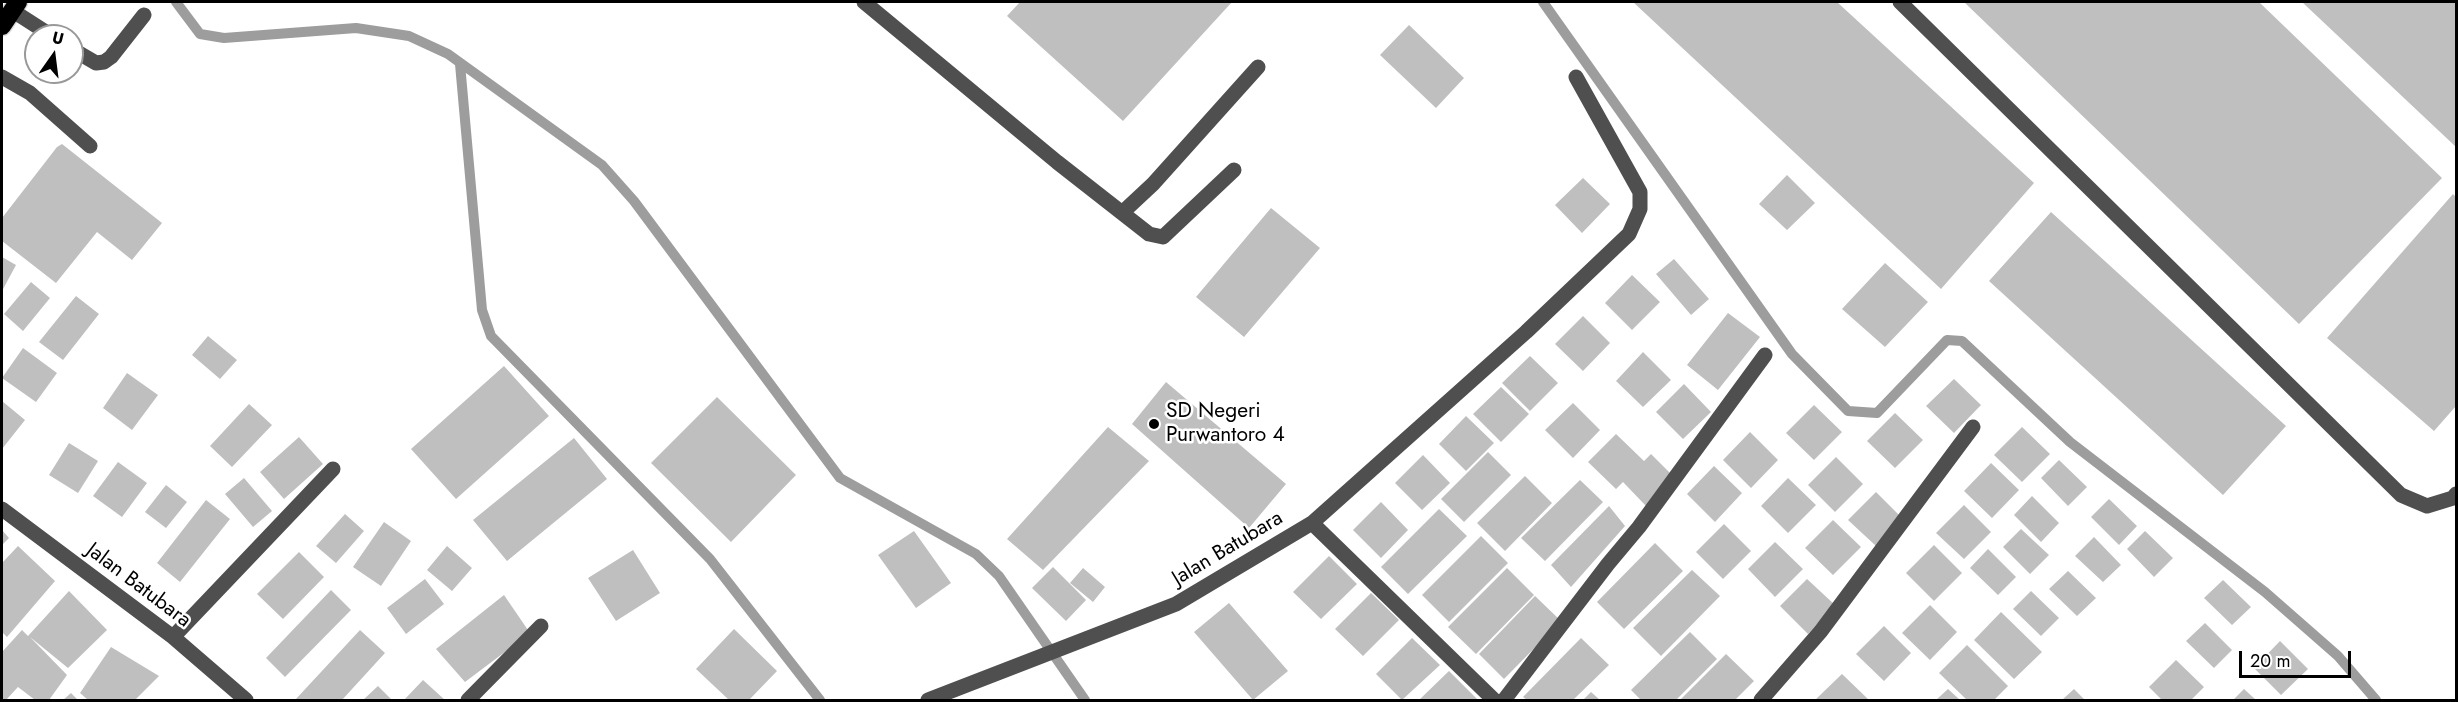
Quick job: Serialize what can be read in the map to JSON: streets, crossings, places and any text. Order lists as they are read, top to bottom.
{
  "streets": {
    "street": ["Jalan Batubara"]
  },
  "places": ["SD Negeri Purwantoro 4"],
  "scale_bar": "20 m",
  "north": "top"
}
